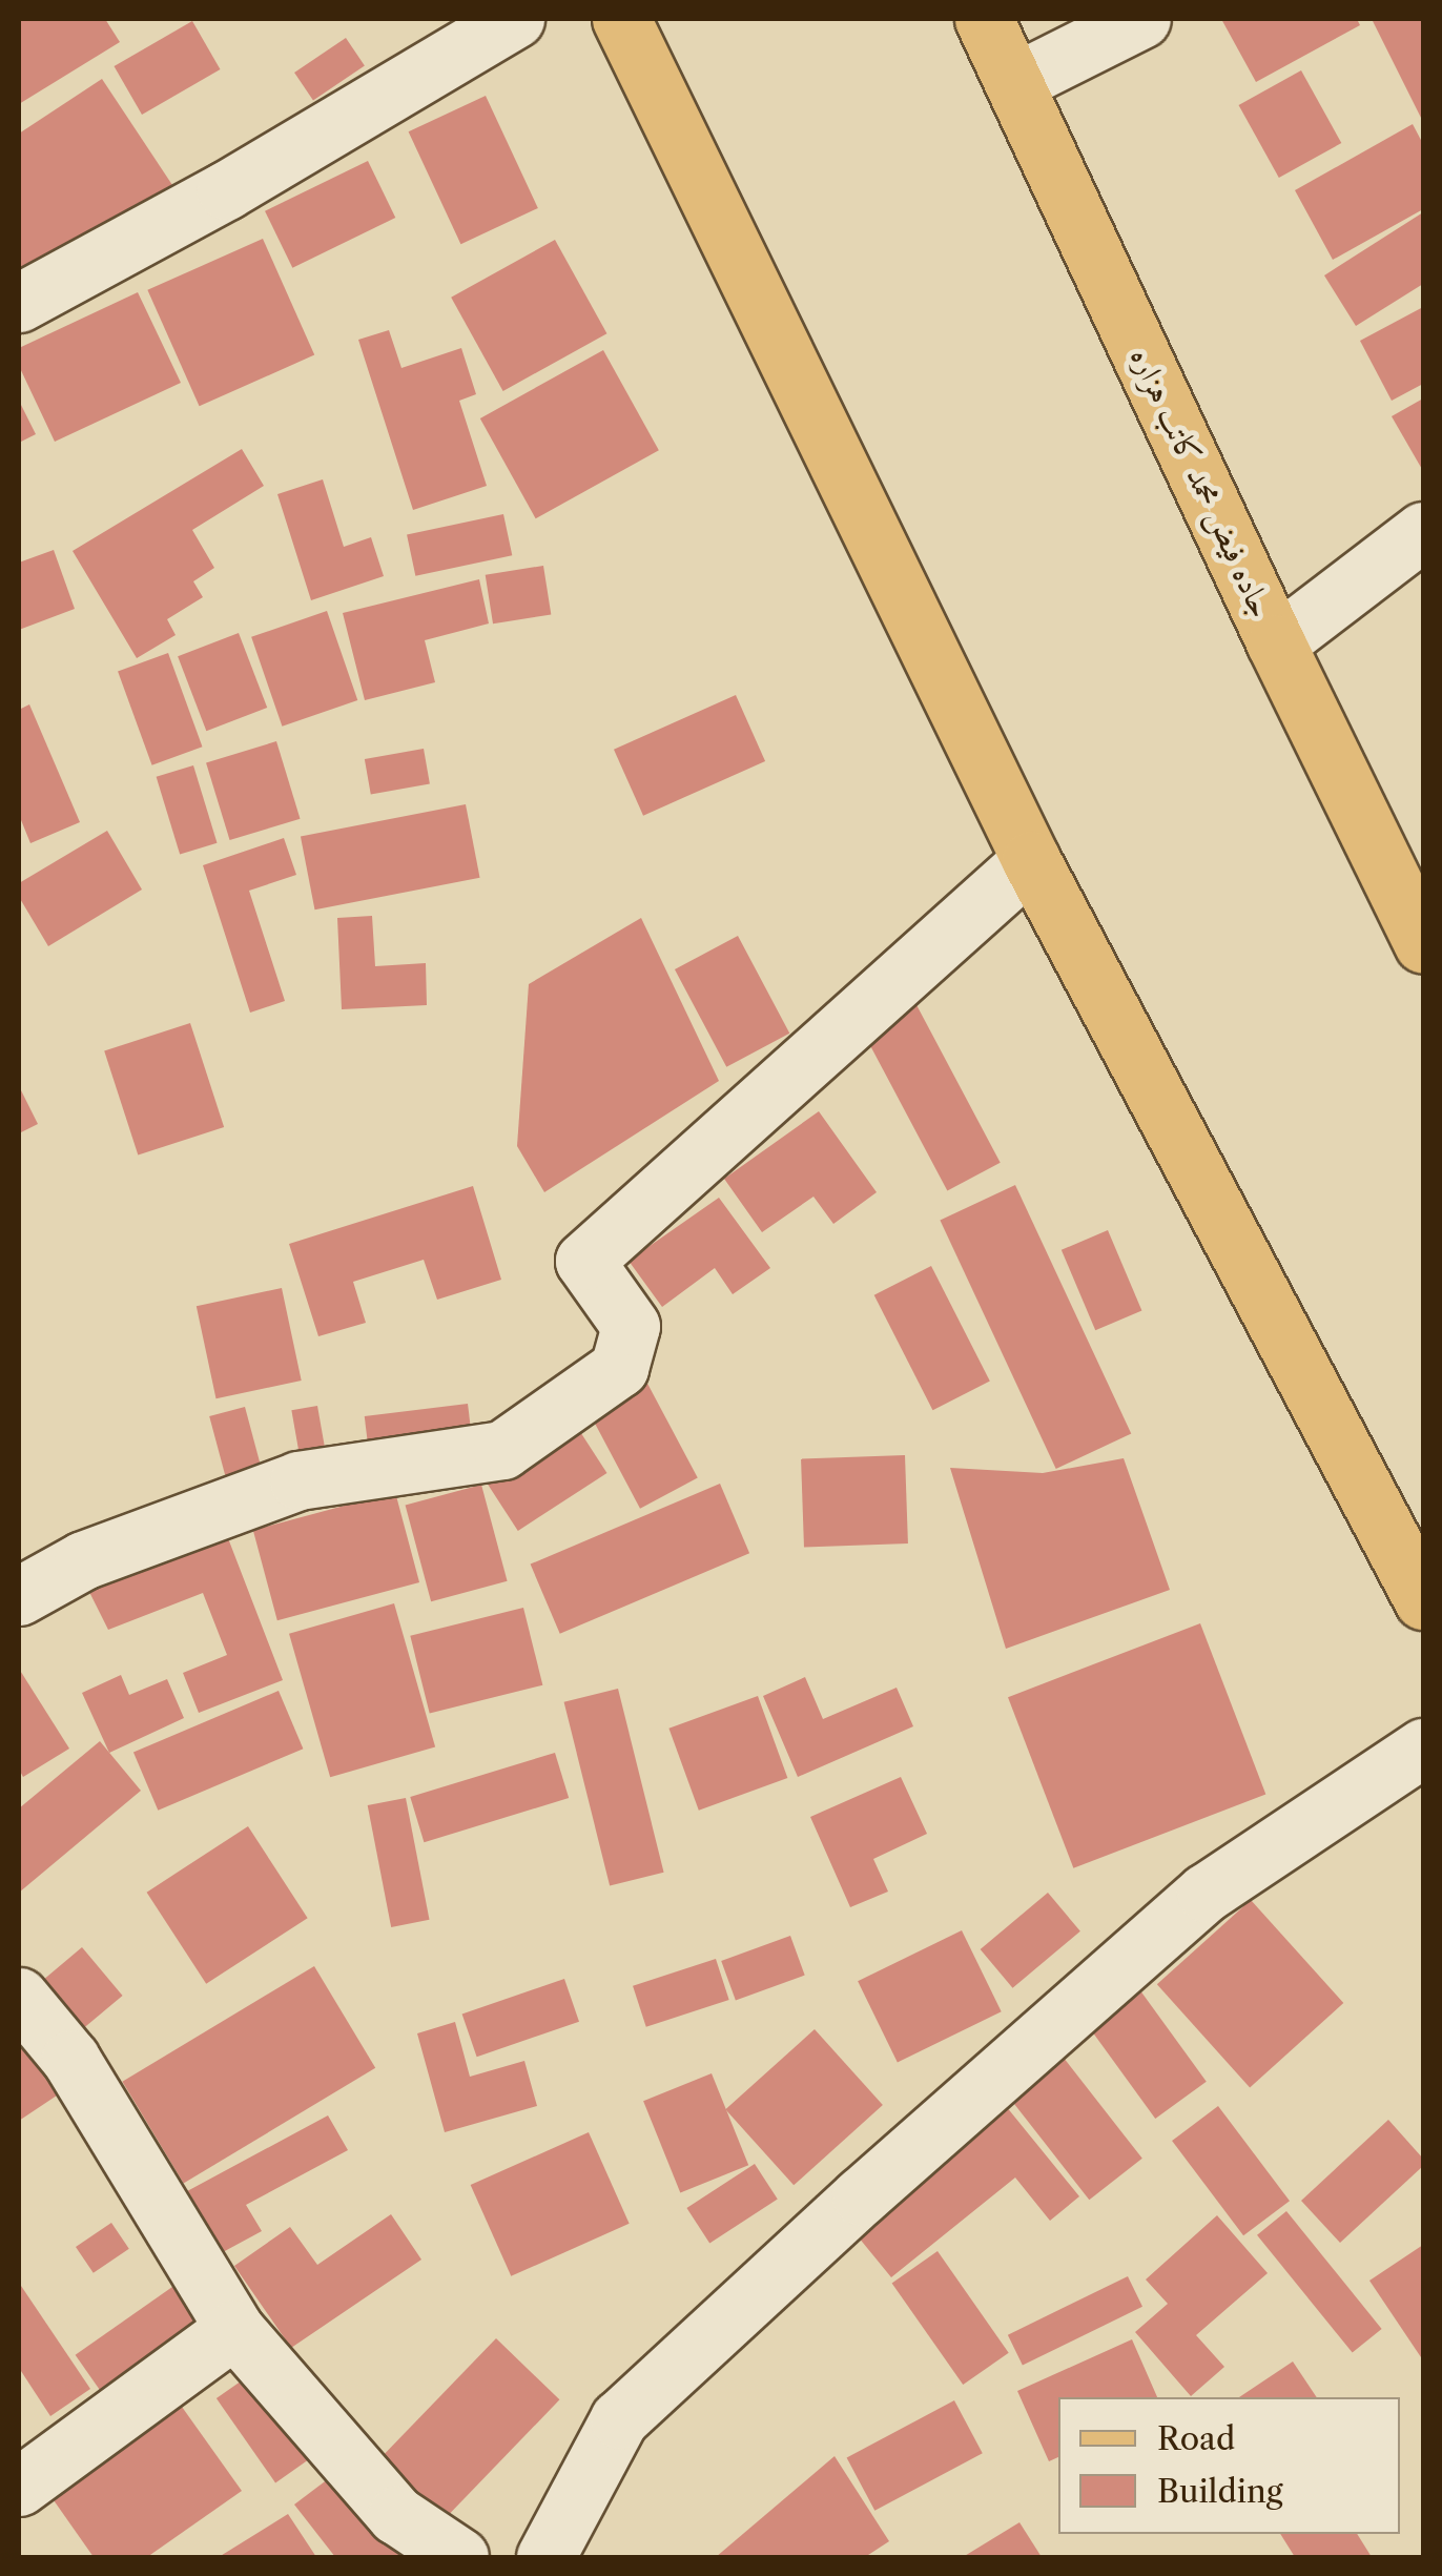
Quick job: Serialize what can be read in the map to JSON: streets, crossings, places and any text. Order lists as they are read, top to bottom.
{
  "streets": {
    "main road": ["جاده فیض محمد کاتب هزاره"]
  },
  "legend": ["Road", "Building"]
}
